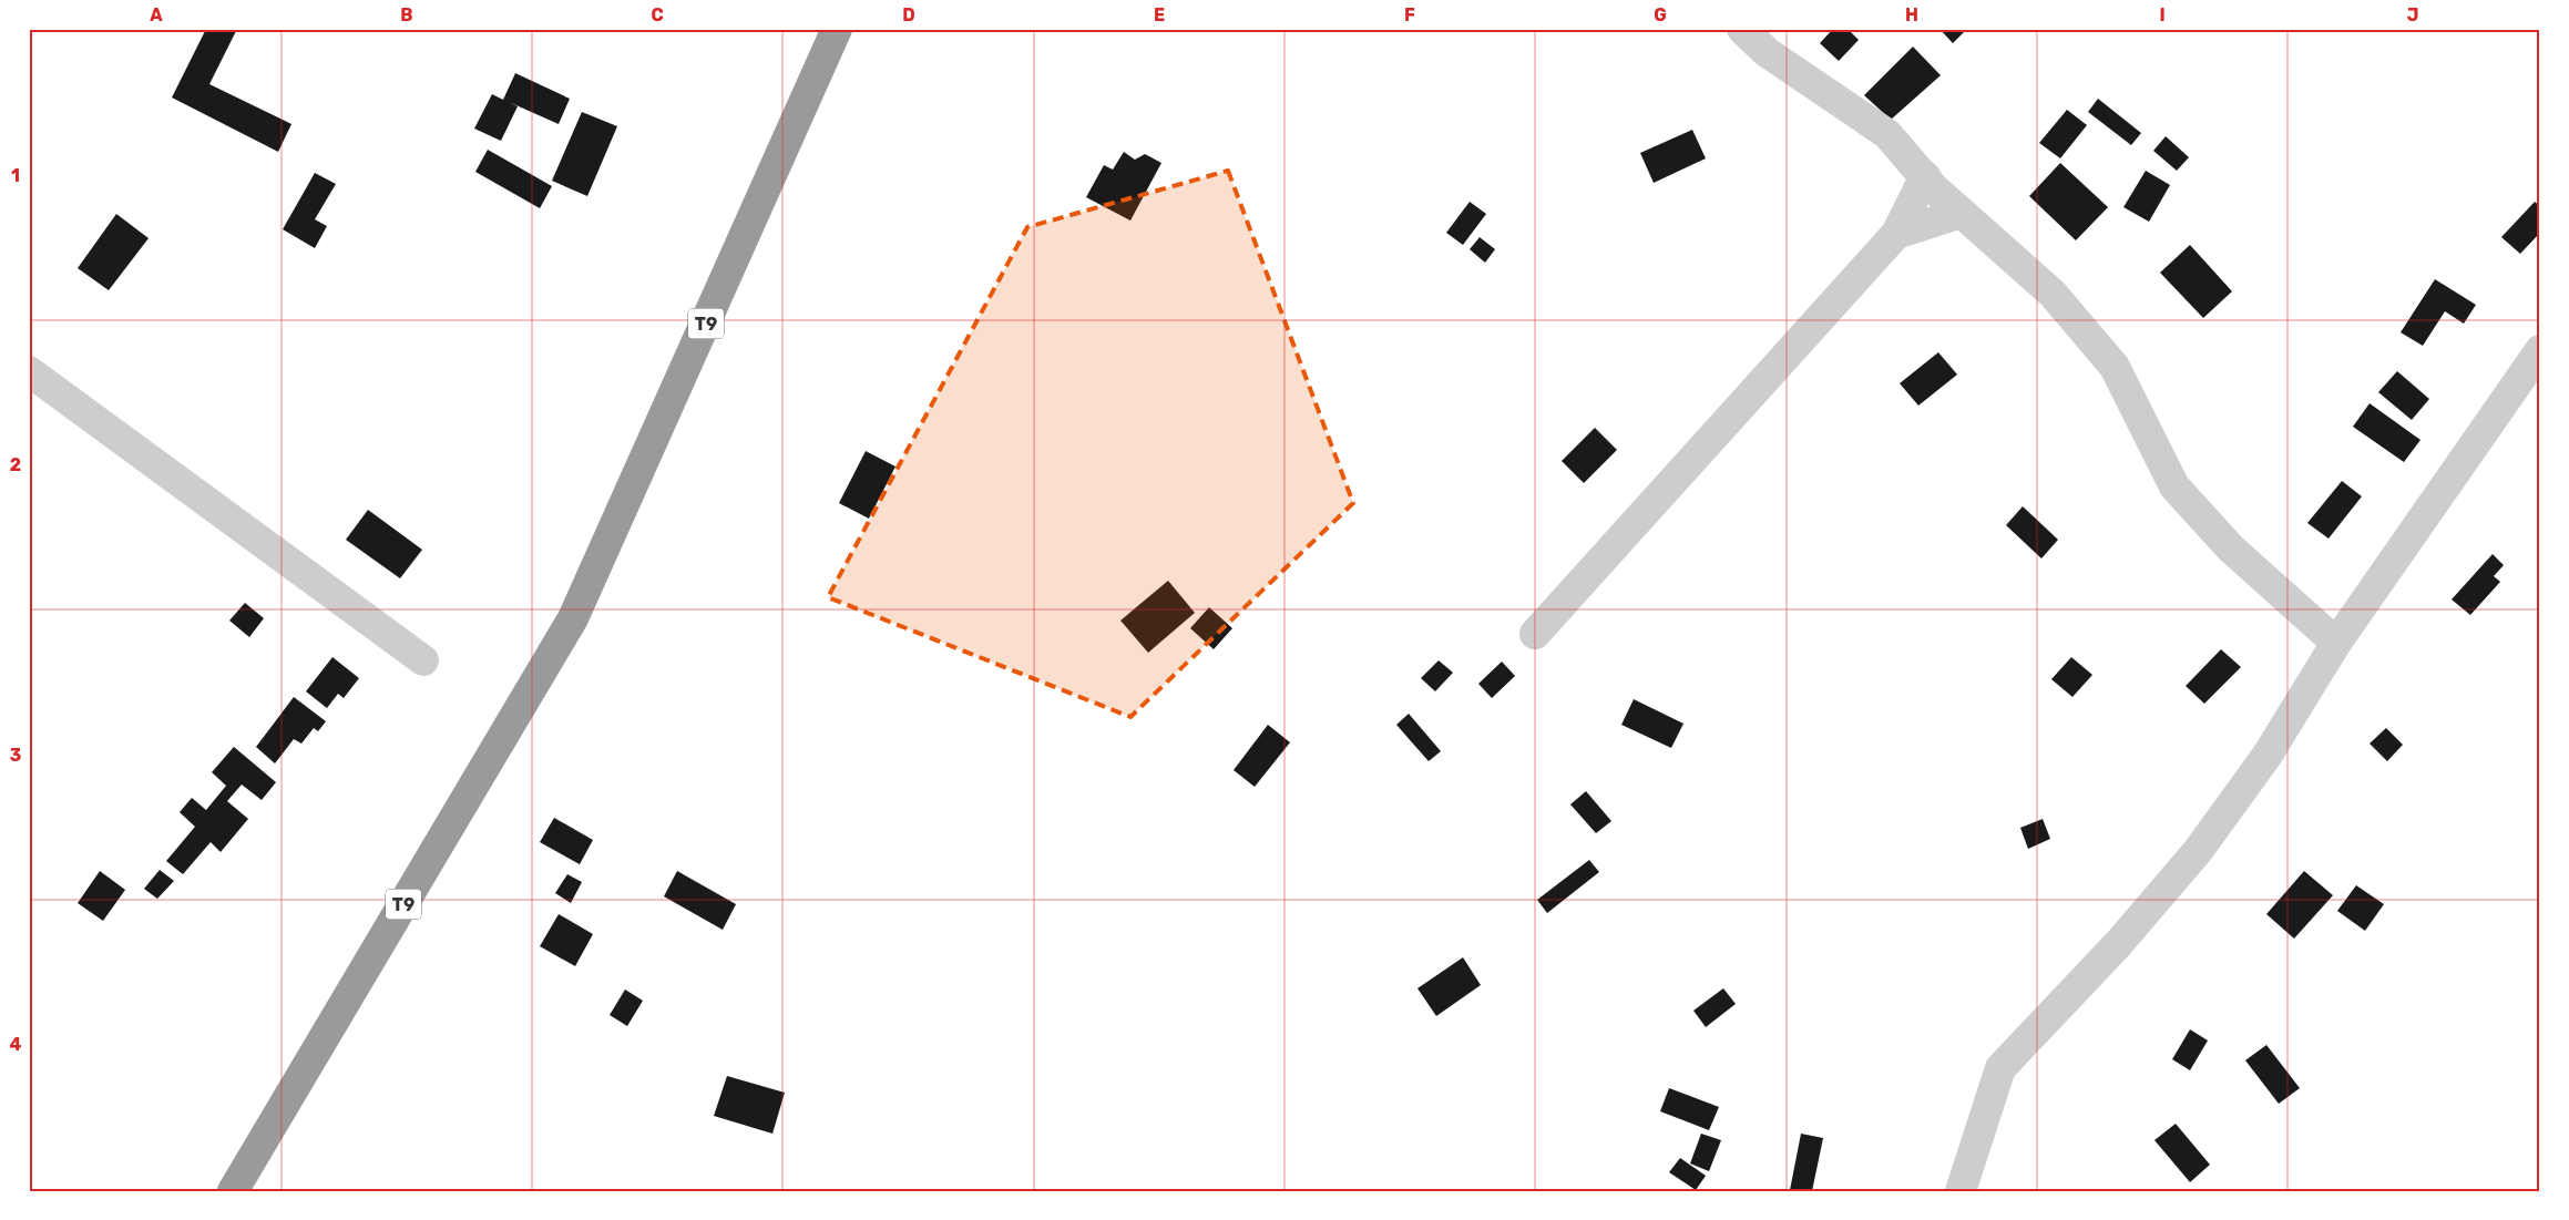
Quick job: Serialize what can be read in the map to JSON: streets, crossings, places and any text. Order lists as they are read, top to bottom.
{
  "streets": {
    "highway": ["T9"]
  },
  "grid": {
    "columns": [
      "A",
      "B",
      "C",
      "D",
      "E",
      "F",
      "G",
      "H",
      "I",
      "J"
    ],
    "rows": [
      "1",
      "2",
      "3",
      "4"
    ]
  }
}
